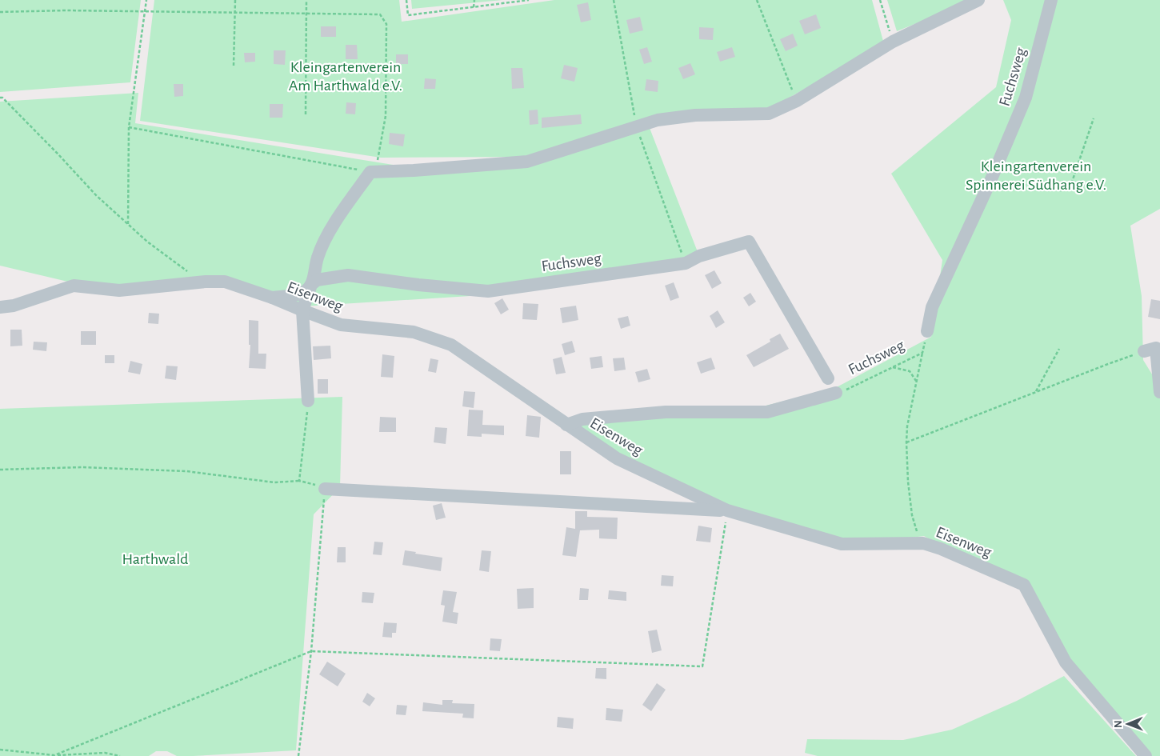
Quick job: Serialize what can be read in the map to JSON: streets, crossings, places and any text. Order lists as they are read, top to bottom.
{
  "streets": {
    "street": ["Fuchsweg", "Eisenweg"]
  },
  "crossings": [
    ["Fuchsweg", "Eisenweg"]
  ],
  "parks": ["Kleingartenverein Am Harthwald e.V.", "Kleingartenverein Spinnerei Südhang e.V.", "Harthwald"],
  "north": "left"
}
